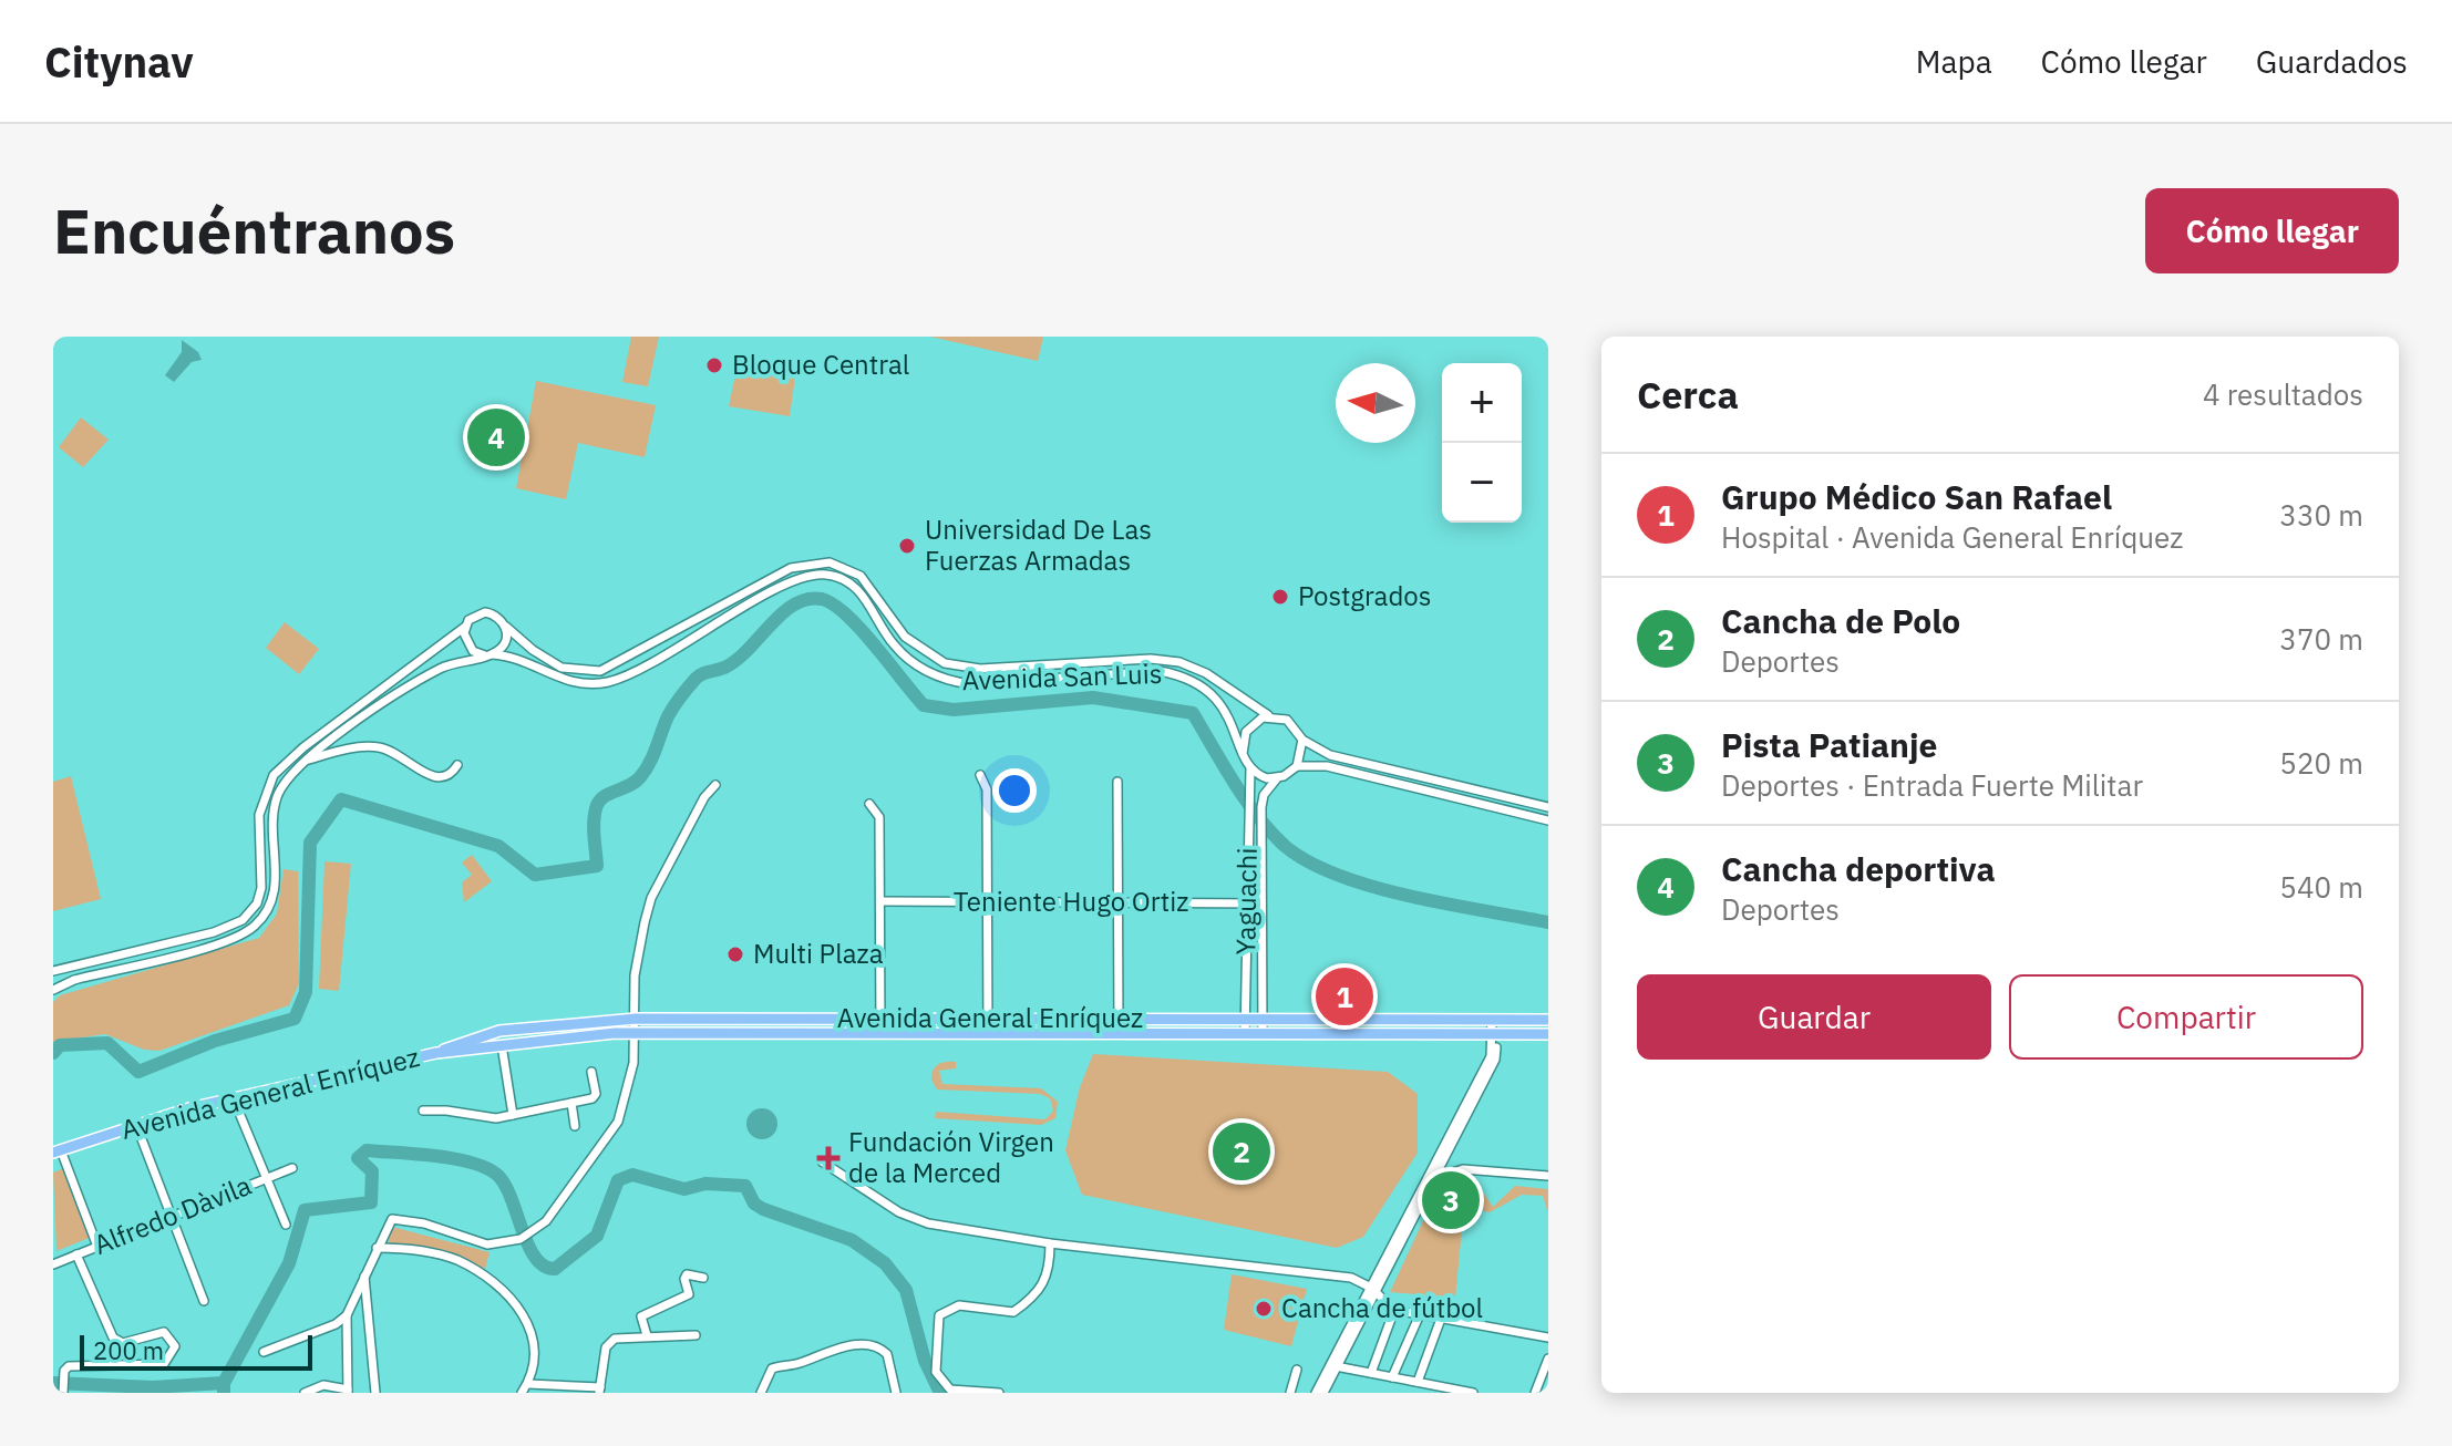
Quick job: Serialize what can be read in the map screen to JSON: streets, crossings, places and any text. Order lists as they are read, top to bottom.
{
  "streets": {
    "main road": ["Avenida General Enríquez"],
    "street": [
      "Avenida San Luis",
      "Yaguachi",
      "Teniente Hugo Ortiz",
      "Alfredo Dàvila"
    ]
  },
  "crossings": [
    ["Avenida San Luis", "Yaguachi"],
    ["Yaguachi", "Teniente Hugo Ortiz"],
    ["Yaguachi", "Avenida General Enríquez"]
  ],
  "places": {
    "other": [
      "Bloque Central",
      "Universidad De Las Fuerzas Armadas",
      "Postgrados",
      "Multi Plaza",
      "Cancha de fútbol"
    ],
    "health": ["Fundación Virgen de la Merced"]
  },
  "scale_bar": "200 m",
  "north": "left",
  "page": {
    "header": "Citynav",
    "nav": ["Mapa", "Cómo llegar", "Guardados"],
    "buttons": [
      "Cómo llegar",
      ["Guardar", "Compartir"]
    ],
    "title": "Encuéntranos",
    "heading": ["Cerca", "4 resultados"],
    "map_buttons": ["+", "−"],
    "pins": [
      "4",
      "1",
      "2",
      "3"
    ],
    "list": [
      {
        "mark": "1",
        "name": "Grupo Médico San Rafael",
        "note": "Hospital · Avenida General Enríquez",
        "value": "330 m"
      },
      {
        "mark": "2",
        "name": "Cancha de Polo",
        "note": "Deportes",
        "value": "370 m"
      },
      {
        "mark": "3",
        "name": "Pista Patianje",
        "note": "Deportes · Entrada Fuerte Militar",
        "value": "520 m"
      },
      {
        "mark": "4",
        "name": "Cancha deportiva",
        "note": "Deportes",
        "value": "540 m"
      }
    ],
    "scale": "200 m"
  }
}
